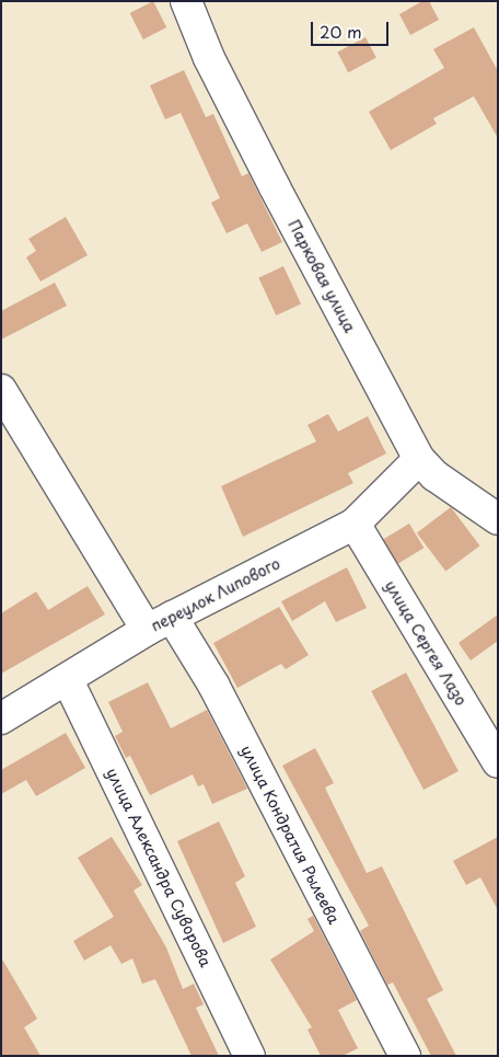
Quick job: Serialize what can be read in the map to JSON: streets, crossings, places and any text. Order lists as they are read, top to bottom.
{
  "streets": {
    "lane": [
      "Парковая улица",
      "переулок Липового",
      "улица Сергея Лазо",
      "улица Кондратия Рылеева",
      "улица Александра Суворова"
    ]
  },
  "crossings": [
    ["Парковая улица", "переулок Липового"],
    ["переулок Липового", "улица Сергея Лазо"],
    ["переулок Липового", "улица Кондратия Рылеева"],
    ["переулок Липового", "улица Александра Суворова"]
  ],
  "scale_bar": "20 m"
}
